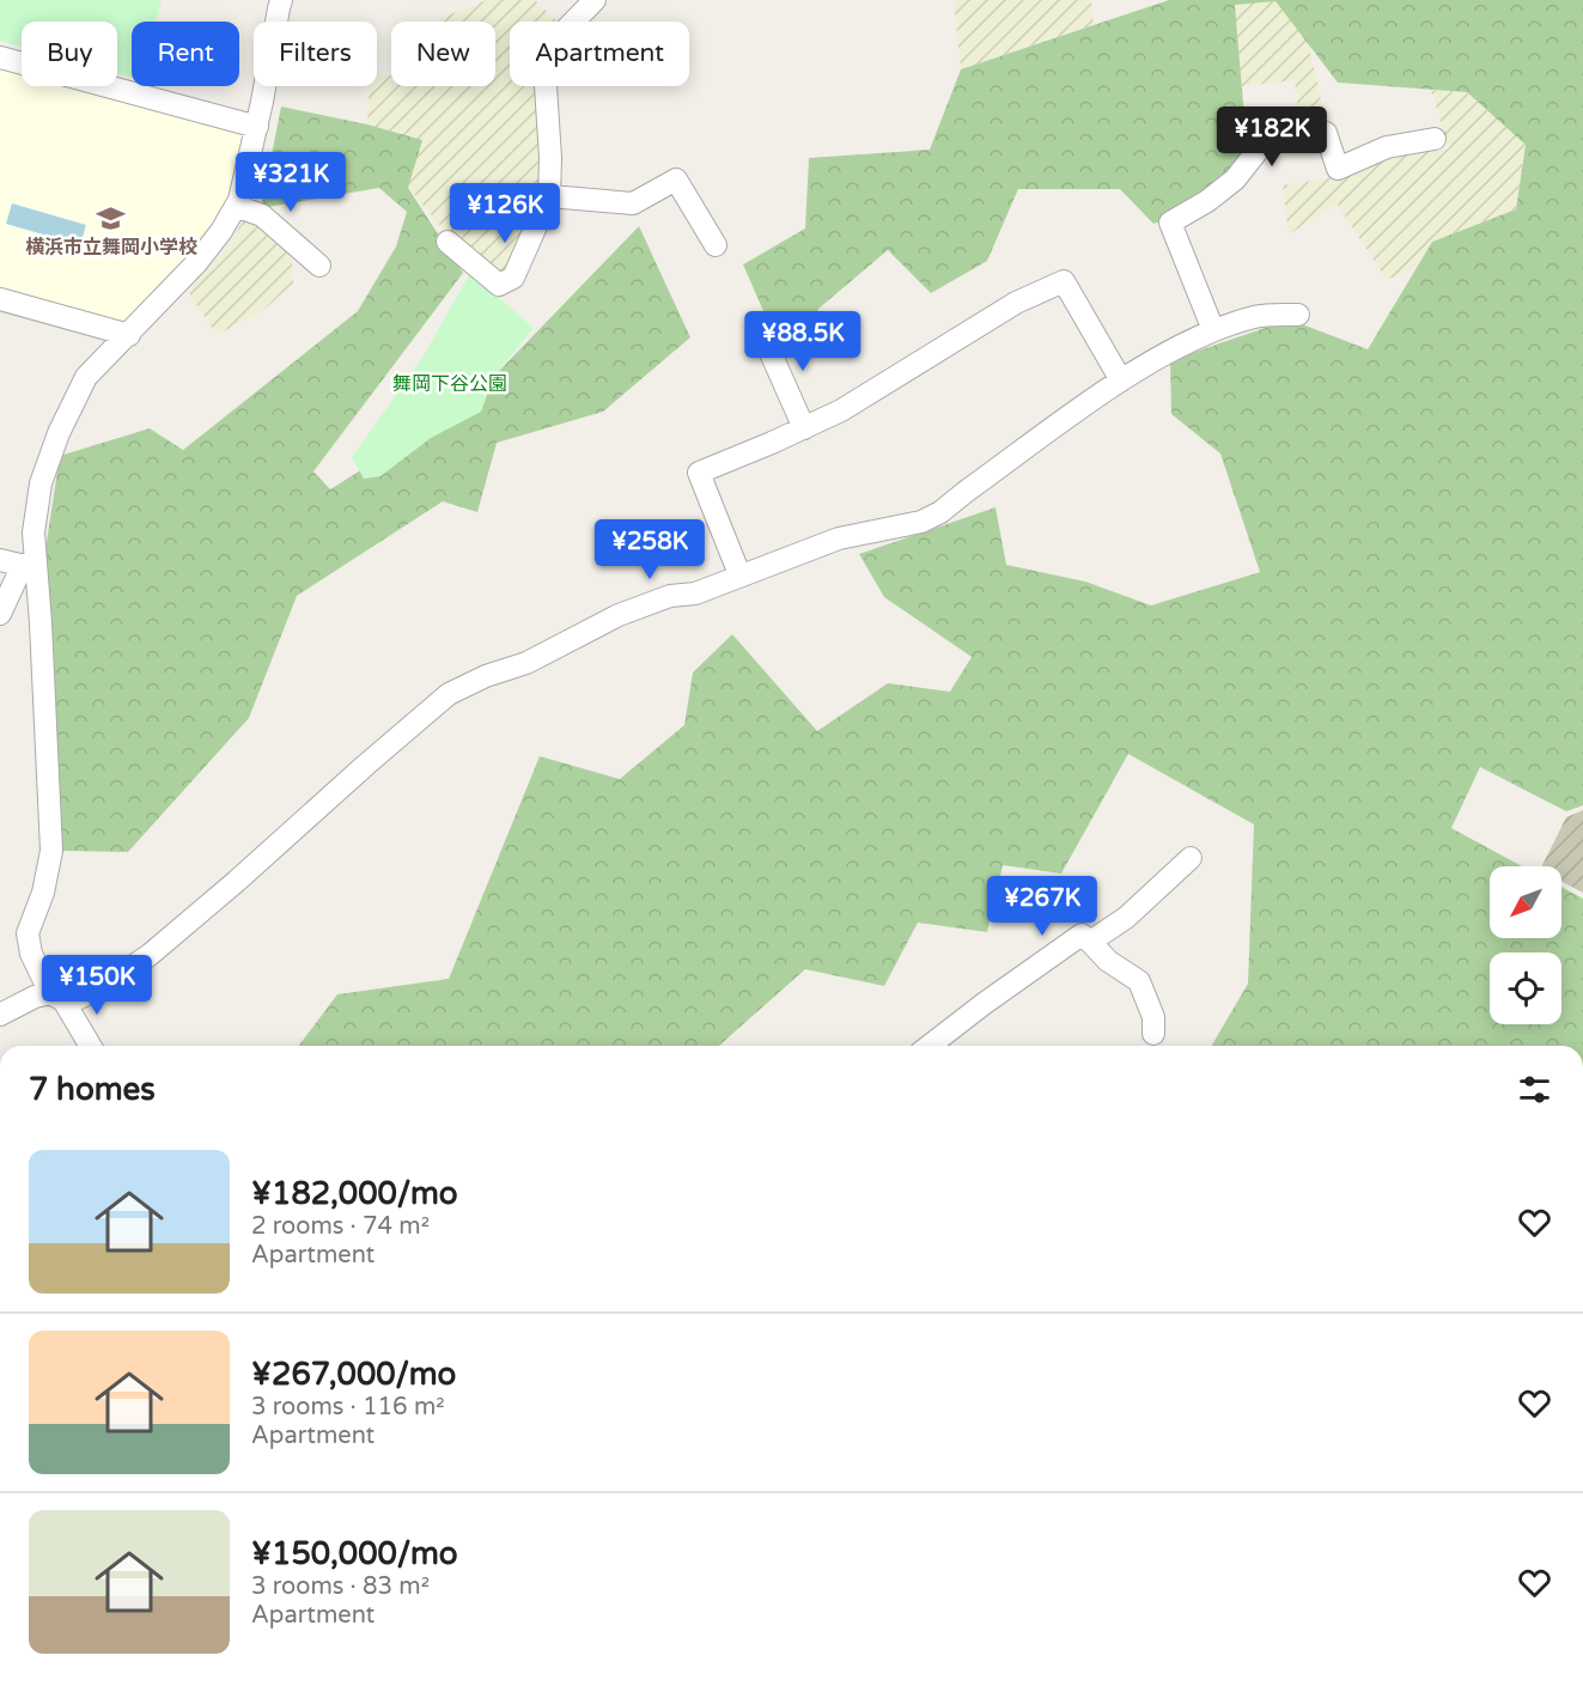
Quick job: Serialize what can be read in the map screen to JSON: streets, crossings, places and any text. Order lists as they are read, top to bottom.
{
  "parks": ["舞岡下谷公園"],
  "places": {
    "school or university": ["横浜市立舞岡小学校"]
  },
  "north": "bottom left",
  "page": {
    "chip": [
      "Buy",
      "Rent",
      "Filters",
      "New",
      "Apartment"
    ],
    "price": [
      "¥182K",
      "¥321K",
      "¥126K",
      "¥88.5K",
      "¥258K",
      "¥267K",
      "¥150K"
    ],
    "heading": "7 homes",
    "list": [
      {
        "name": "¥182,000/mo",
        "note": "2 rooms · 74 m² · Apartment"
      },
      {
        "name": "¥267,000/mo",
        "note": "3 rooms · 116 m² · Apartment"
      },
      {
        "name": "¥150,000/mo",
        "note": "3 rooms · 83 m² · Apartment"
      }
    ]
  }
}
